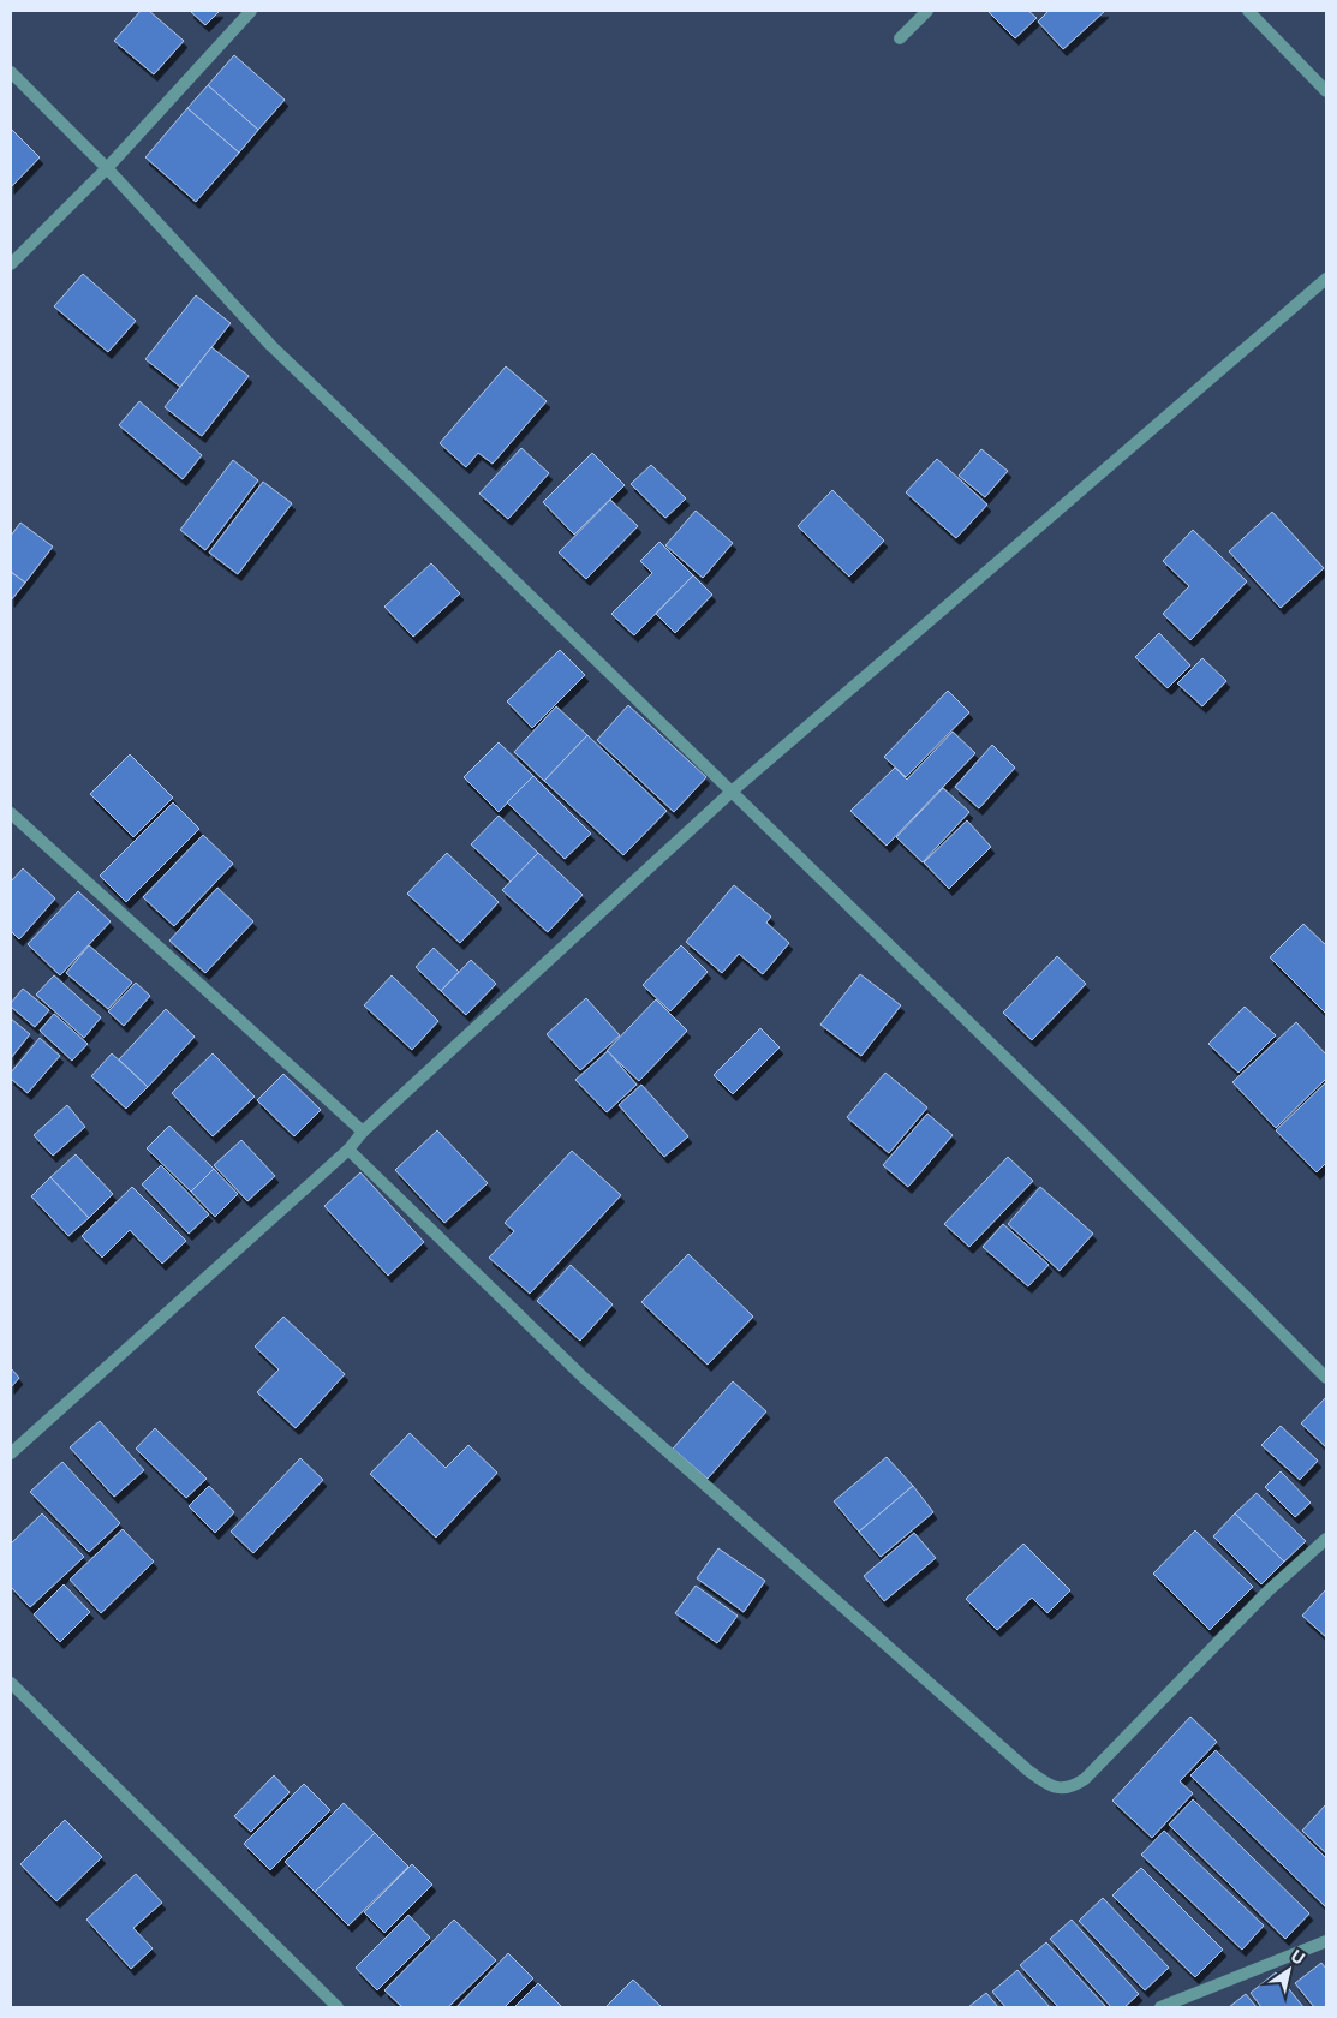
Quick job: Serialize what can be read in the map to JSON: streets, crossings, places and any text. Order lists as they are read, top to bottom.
{
  "north": "top right"
}
